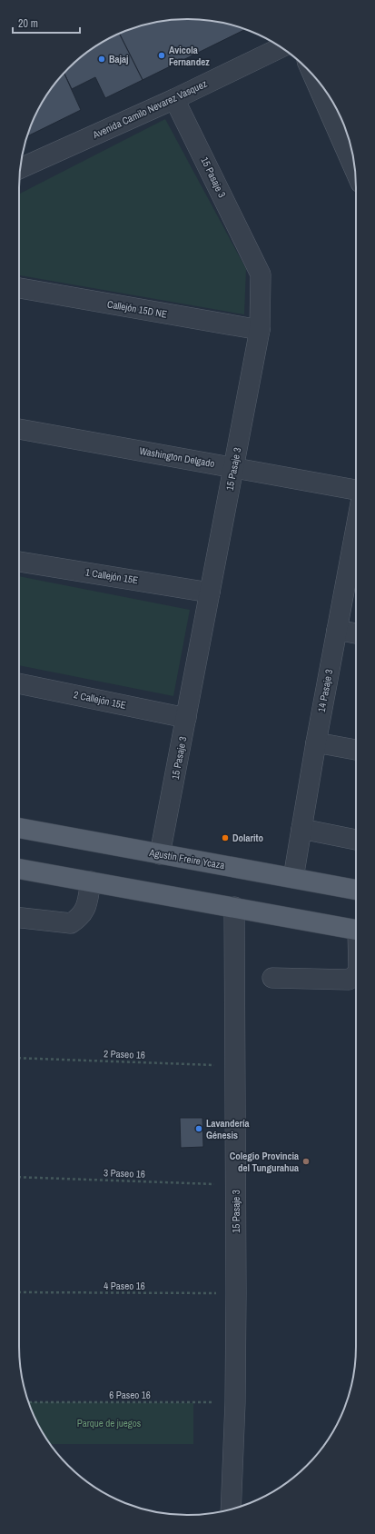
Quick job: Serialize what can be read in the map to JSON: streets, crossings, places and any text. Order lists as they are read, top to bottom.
{
  "streets": {
    "main road": ["Agustín Freire Ycaza"],
    "street": [
      "Avenida Camilo Nevarez Vasquez",
      "15 Pasaje 3",
      "Callejón 15D NE",
      "Washington Delgado",
      "1 Callejón 15E",
      "14 Pasaje 3",
      "2 Callejón 15E"
    ],
    "path": [
      "2 Paseo 16",
      "3 Paseo 16",
      "4 Paseo 16",
      "6 Paseo 16"
    ]
  },
  "crossings": [
    ["Avenida Camilo Nevarez Vasquez", "15 Pasaje 3"],
    ["15 Pasaje 3", "Callejón 15D NE"],
    ["15 Pasaje 3", "Washington Delgado"],
    ["15 Pasaje 3", "1 Callejón 15E"],
    ["15 Pasaje 3", "2 Callejón 15E"],
    ["15 Pasaje 3", "Agustín Freire Ycaza"],
    ["15 Pasaje 3", "2 Paseo 16"],
    ["15 Pasaje 3", "3 Paseo 16"],
    ["15 Pasaje 3", "4 Paseo 16"],
    ["15 Pasaje 3", "6 Paseo 16"],
    ["14 Pasaje 3", "Agustín Freire Ycaza"]
  ],
  "parks": ["Parque de juegos"],
  "places": [
    "Avicola Fernandez",
    "Bajaj",
    "Dolarito",
    "Lavandería Génesis",
    "Colegio Provincia del Tungurahua"
  ],
  "scale_bar": "20 m"
}
